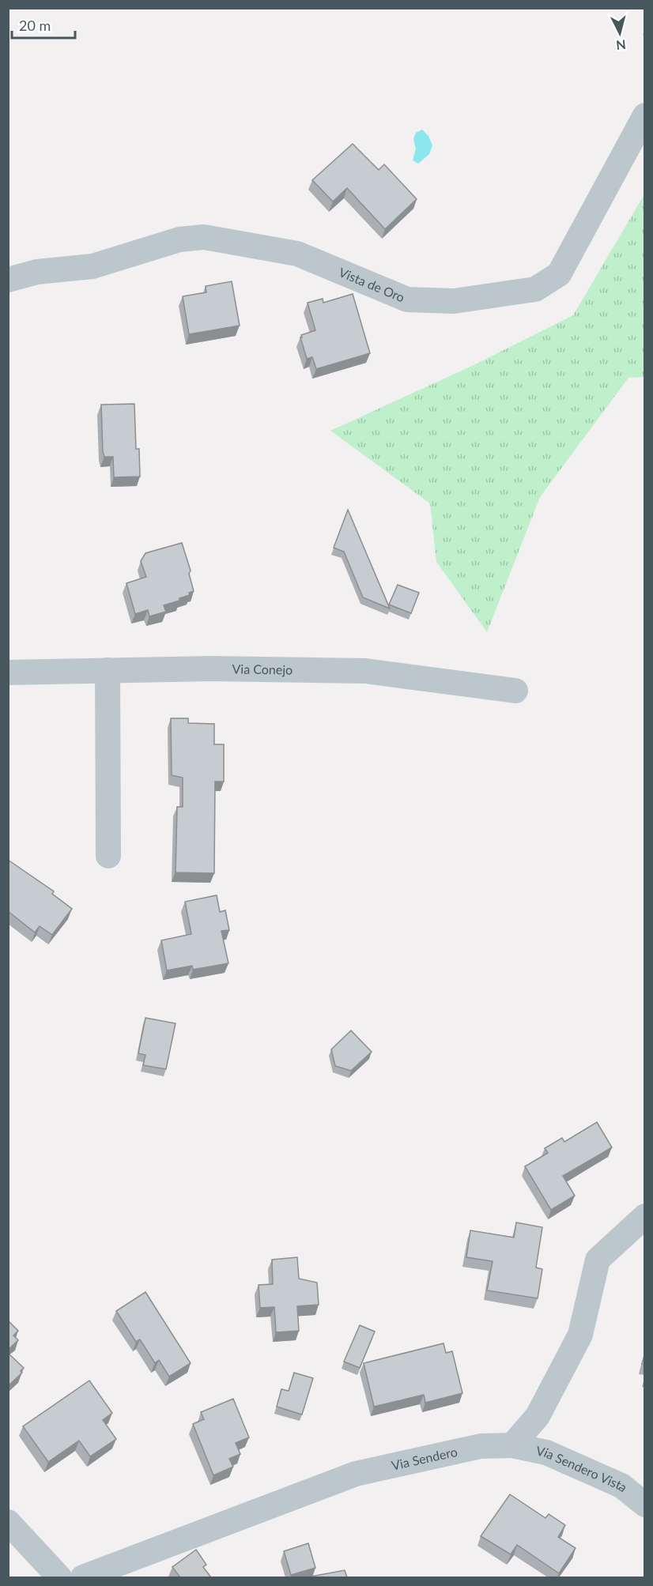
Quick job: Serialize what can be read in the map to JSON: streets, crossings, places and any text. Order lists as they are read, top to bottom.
{
  "streets": {
    "street": [
      "Vista de Oro",
      "Via Conejo",
      "Via Sendero",
      "Via Sendero Vista"
    ]
  },
  "crossings": [
    ["Via Sendero", "Via Sendero Vista"]
  ],
  "scale_bar": "20 m",
  "north": "bottom"
}
